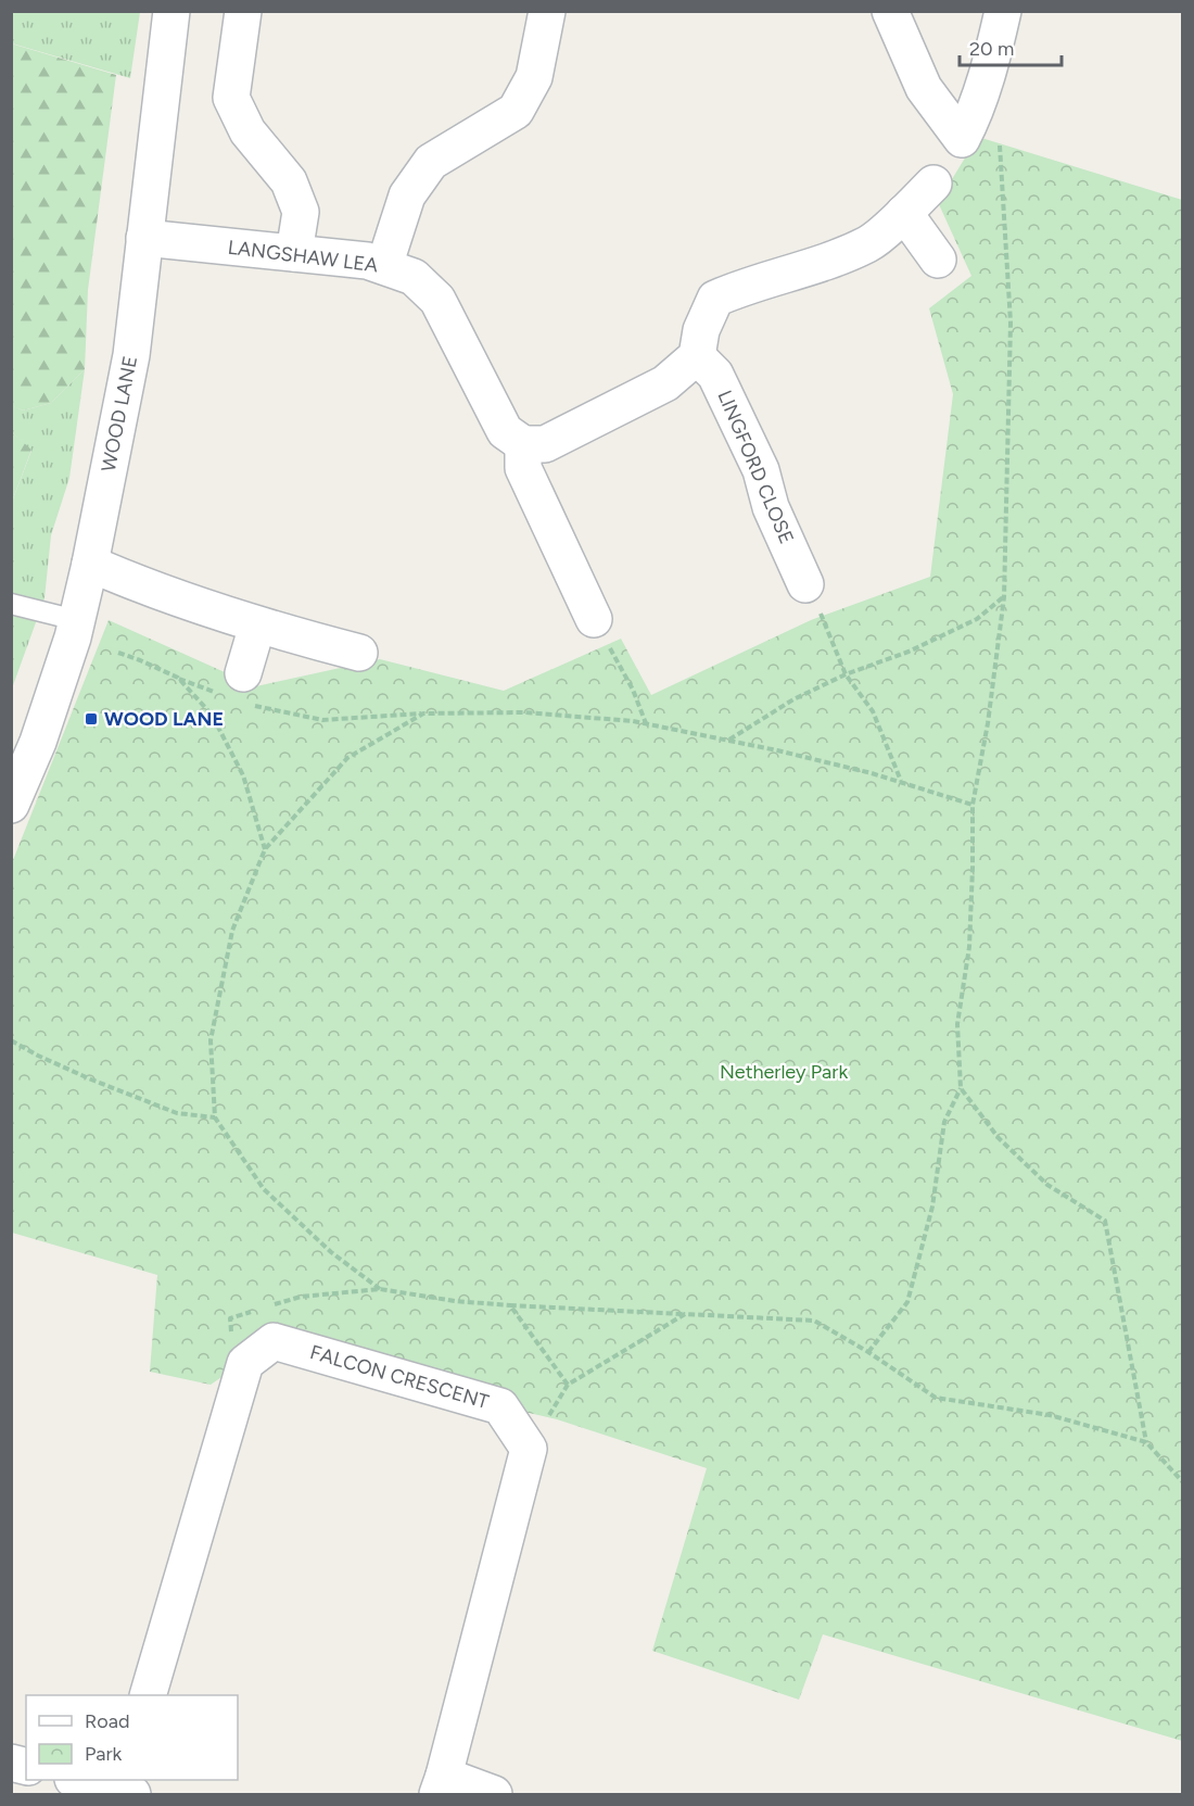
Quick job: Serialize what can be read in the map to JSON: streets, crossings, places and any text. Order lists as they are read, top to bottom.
{
  "streets": {
    "street": [
      "LANGSHAW LEA",
      "WOOD LANE",
      "LINGFORD CLOSE",
      "FALCON CRESCENT"
    ]
  },
  "crossings": [
    ["LANGSHAW LEA", "WOOD LANE"]
  ],
  "parks": ["Netherley Park"],
  "places": {
    "transit": ["WOOD LANE"]
  },
  "legend": ["Road", "Park"],
  "scale_bar": "20 m"
}
